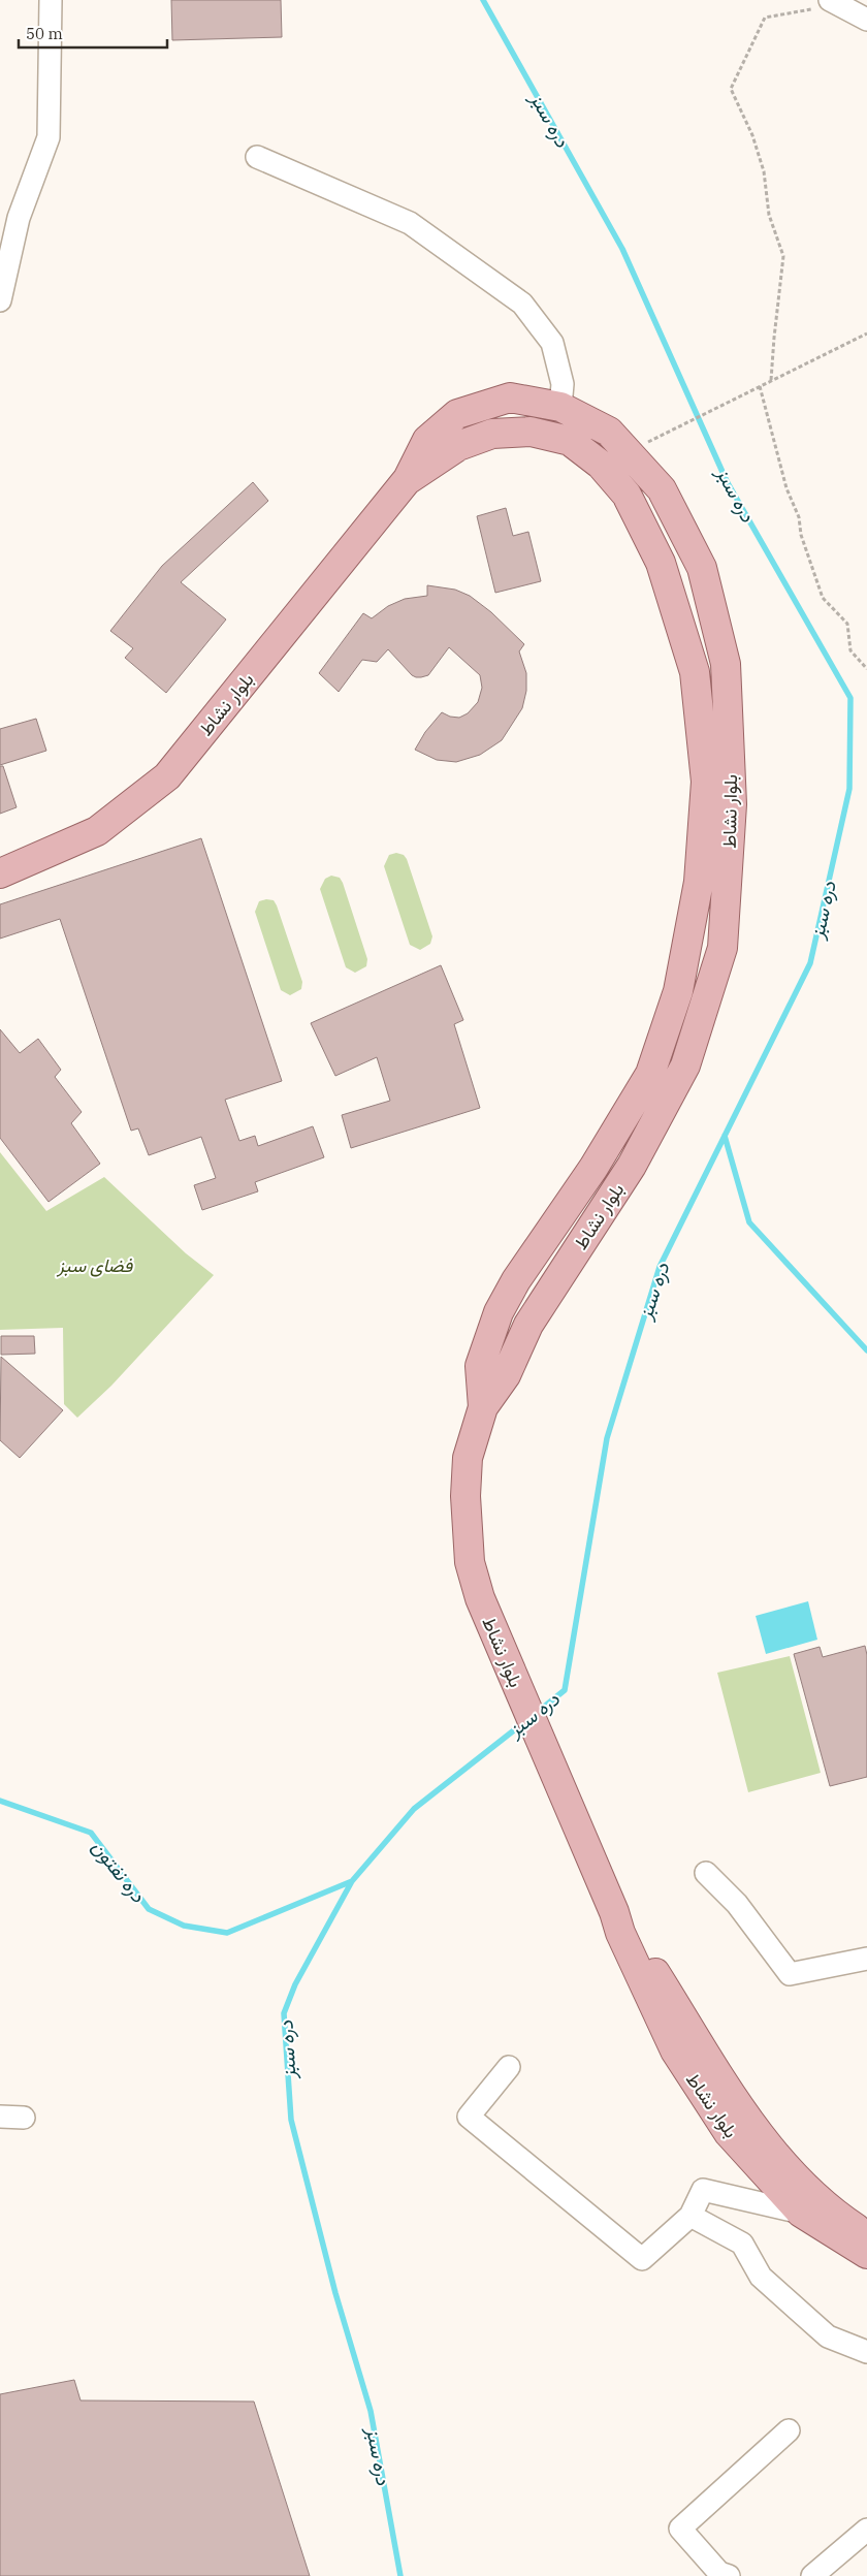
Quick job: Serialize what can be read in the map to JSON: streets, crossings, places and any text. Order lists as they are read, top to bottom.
{
  "streets": {
    "main road": ["بلوار نشاط"]
  },
  "water": ["دره سبز", "دره نفتون"],
  "parks": ["فضای سبز"],
  "scale_bar": "50 m"
}
